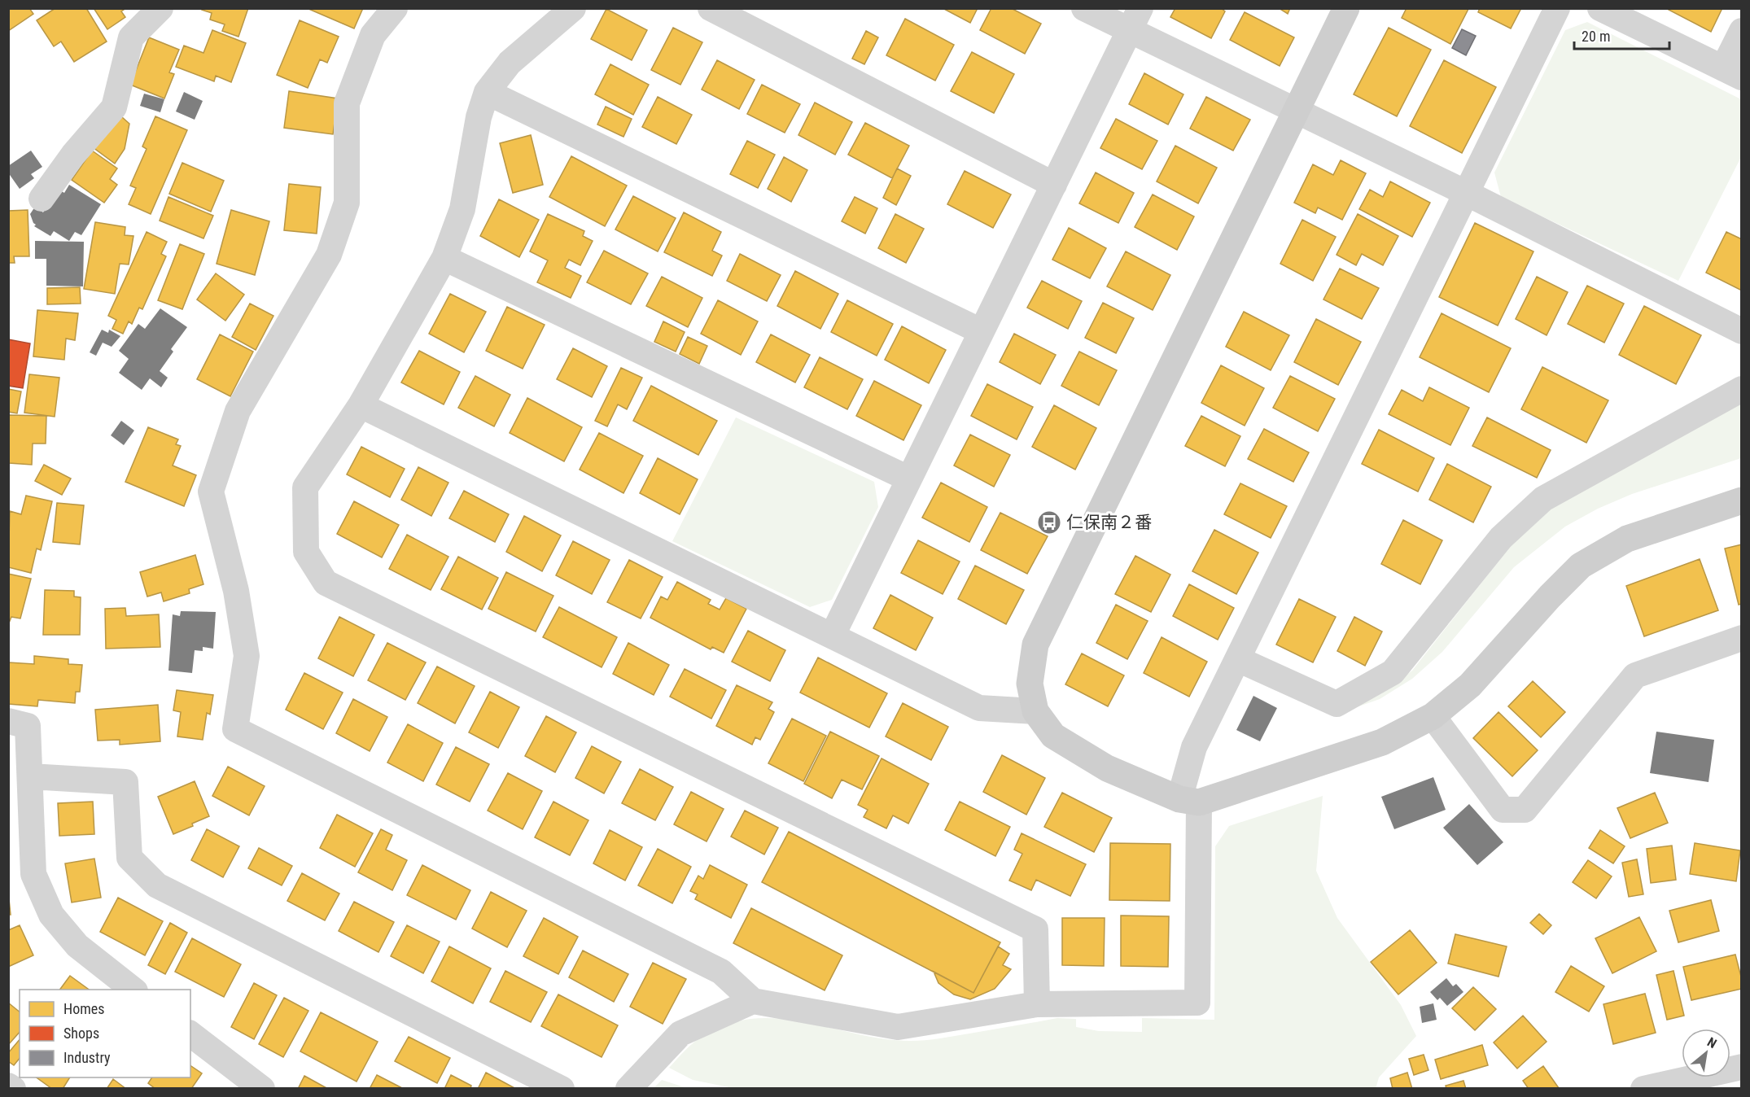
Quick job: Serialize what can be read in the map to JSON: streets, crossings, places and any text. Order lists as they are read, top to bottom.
{
  "places": {
    "bus stop": ["仁保南２番"]
  },
  "legend": ["Homes", "Shops", "Industry"],
  "scale_bar": "20 m",
  "north": "top right"
}
